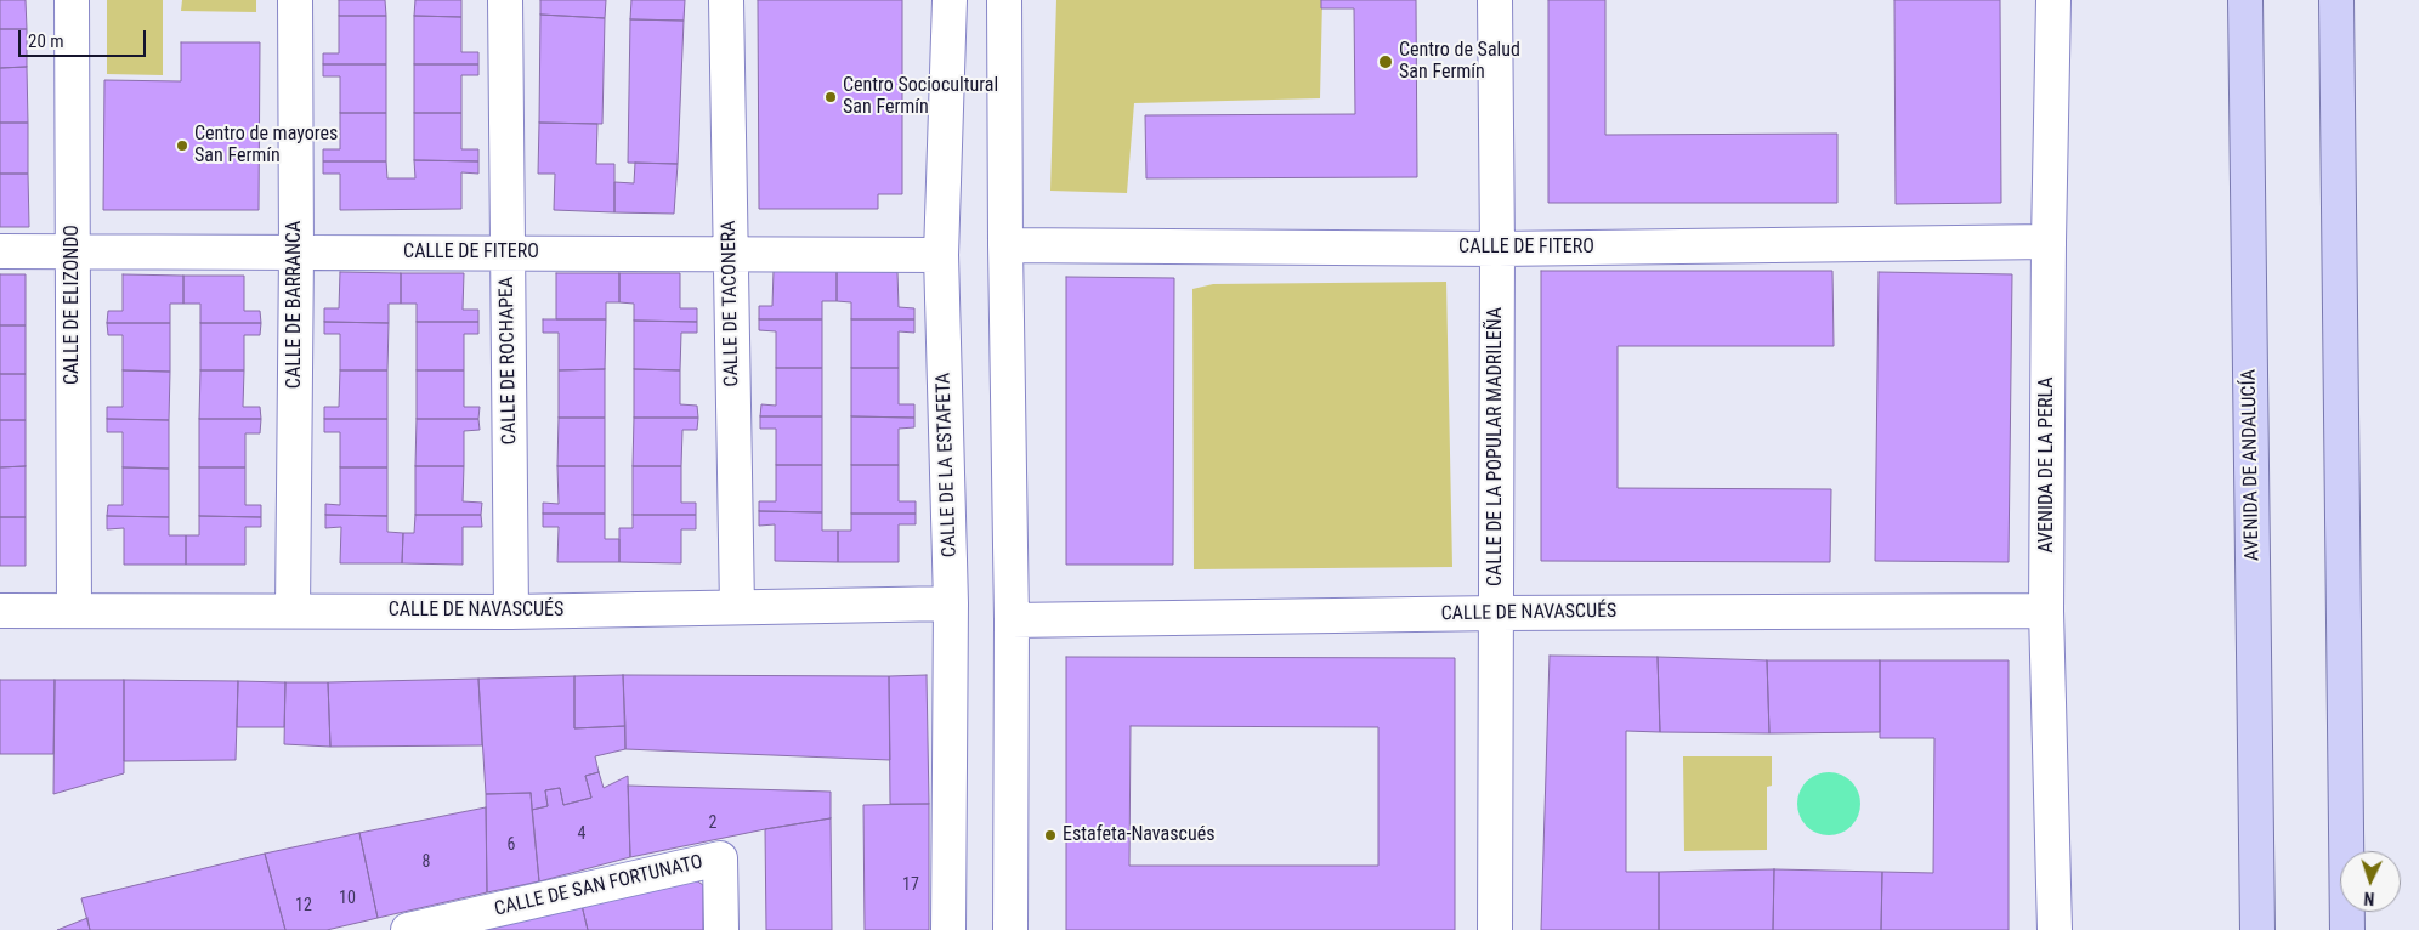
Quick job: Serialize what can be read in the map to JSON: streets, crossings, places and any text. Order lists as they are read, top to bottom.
{
  "streets": {
    "main road": ["AVENIDA DE ANDALUCÍA"],
    "street": [
      "CALLE DE FITERO",
      "CALLE DE TACONERA",
      "CALLE DE ELIZONDO",
      "CALLE DE BARRANCA",
      "CALLE DE ROCHAPEA",
      "CALLE DE LA POPULAR MADRILEÑA",
      "CALLE DE LA ESTAFETA",
      "AVENIDA DE LA PERLA",
      "CALLE DE NAVASCUÉS",
      "CALLE DE SAN FORTUNATO"
    ]
  },
  "crossings": [
    ["CALLE DE FITERO", "CALLE DE TACONERA"],
    ["CALLE DE FITERO", "CALLE DE ELIZONDO"],
    ["CALLE DE FITERO", "CALLE DE BARRANCA"],
    ["CALLE DE FITERO", "CALLE DE ROCHAPEA"],
    ["CALLE DE FITERO", "CALLE DE LA POPULAR MADRILEÑA"],
    ["CALLE DE FITERO", "CALLE DE LA ESTAFETA"],
    ["CALLE DE FITERO", "AVENIDA DE LA PERLA"],
    ["CALLE DE TACONERA", "CALLE DE NAVASCUÉS"],
    ["CALLE DE ELIZONDO", "CALLE DE NAVASCUÉS"],
    ["CALLE DE BARRANCA", "CALLE DE NAVASCUÉS"],
    ["CALLE DE ROCHAPEA", "CALLE DE NAVASCUÉS"],
    ["CALLE DE LA POPULAR MADRILEÑA", "CALLE DE NAVASCUÉS"],
    ["CALLE DE LA ESTAFETA", "CALLE DE NAVASCUÉS"],
    ["AVENIDA DE LA PERLA", "CALLE DE NAVASCUÉS"]
  ],
  "places": [
    "Centro de Salud San Fermín",
    "Centro Sociocultural San Fermín",
    "Centro de mayores San Fermín",
    "Estafeta-Navascués"
  ],
  "house_numbers": [
    "2",
    "4",
    "6",
    "8",
    "17",
    "10",
    "12"
  ],
  "scale_bar": "20 m",
  "north": "bottom"
}
